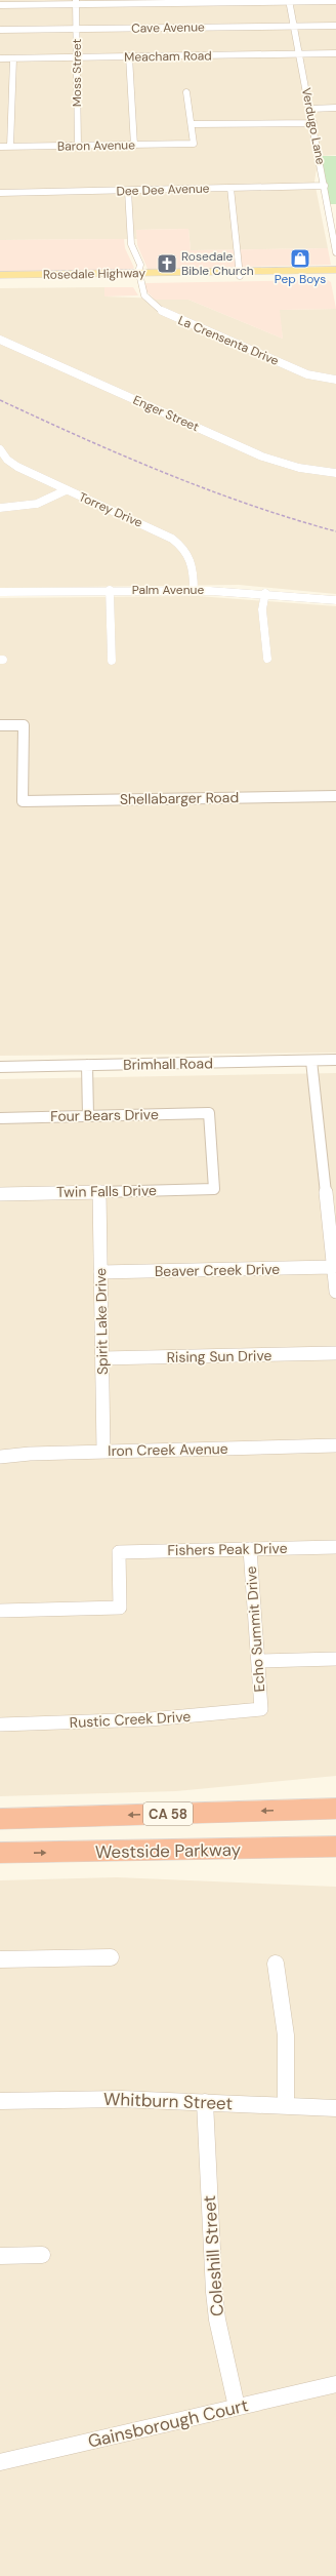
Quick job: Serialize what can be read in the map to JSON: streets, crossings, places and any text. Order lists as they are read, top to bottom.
{
  "streets": {
    "highway": ["CA 58", "Westside Parkway"],
    "main road": ["Rosedale Highway"],
    "street": [
      "Cave Avenue",
      "Meacham Road",
      "Moss Street",
      "Verdugo Lane",
      "Baron Avenue",
      "Dee Dee Avenue",
      "La Crensenta Drive",
      "Enger Street",
      "Torrey Drive",
      "Palm Avenue",
      "Shellabarger Road",
      "Brimhall Road",
      "Four Bears Drive",
      "Twin Falls Drive",
      "Beaver Creek Drive",
      "Spirit Lake Drive",
      "Rising Sun Drive",
      "Iron Creek Avenue",
      "Fishers Peak Drive",
      "Echo Summit Drive",
      "Rustic Creek Drive",
      "Whitburn Street",
      "Coleshill Street",
      "Gainsborough Court"
    ]
  },
  "crossings": [
    ["Cave Avenue", "Moss Street"],
    ["Cave Avenue", "Verdugo Lane"],
    ["Meacham Road", "Moss Street"],
    ["Meacham Road", "Verdugo Lane"],
    ["Moss Street", "Baron Avenue"],
    ["Verdugo Lane", "Dee Dee Avenue"],
    ["Dee Dee Avenue", "La Crensenta Drive"],
    ["Rosedale Highway", "La Crensenta Drive"],
    ["Torrey Drive", "Palm Avenue"],
    ["Four Bears Drive", "Twin Falls Drive"],
    ["Twin Falls Drive", "Spirit Lake Drive"],
    ["Beaver Creek Drive", "Spirit Lake Drive"],
    ["Spirit Lake Drive", "Rising Sun Drive"],
    ["Spirit Lake Drive", "Iron Creek Avenue"],
    ["Fishers Peak Drive", "Echo Summit Drive"],
    ["Echo Summit Drive", "Rustic Creek Drive"],
    ["Whitburn Street", "Coleshill Street"],
    ["Coleshill Street", "Gainsborough Court"]
  ],
  "places": {
    "shop": ["Pep Boys"],
    "church": ["Rosedale Bible Church"]
  }
}
